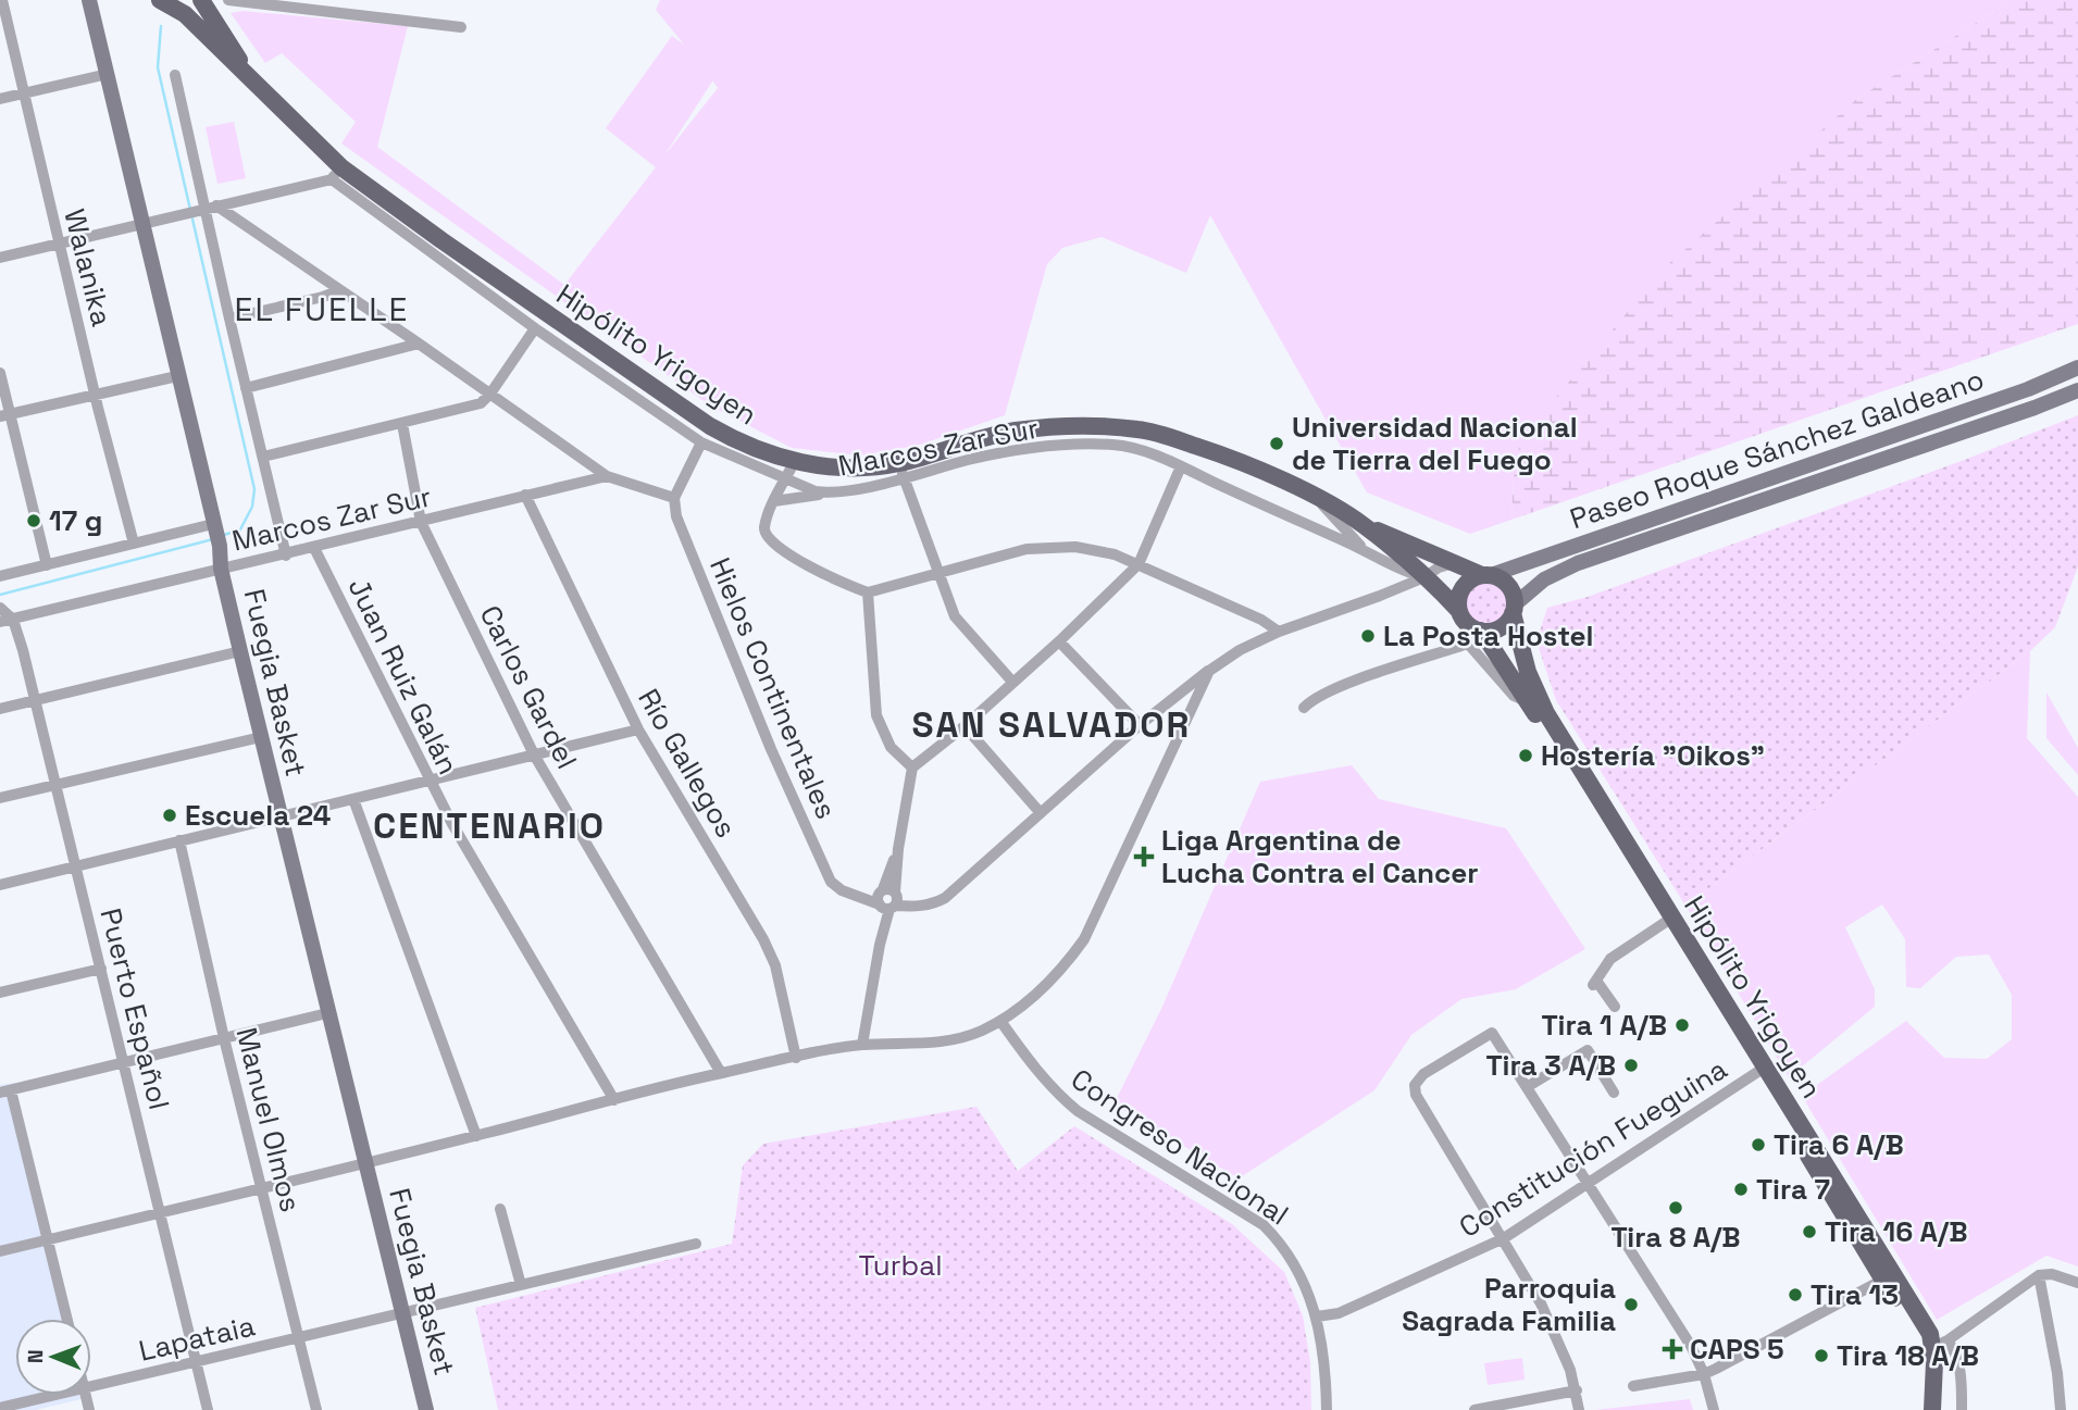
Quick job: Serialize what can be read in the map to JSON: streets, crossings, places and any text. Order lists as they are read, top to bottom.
{
  "streets": {
    "main road": ["Hipólito Yrigoyen", "Paseo Roque Sánchez Galdeano", "Fuegia Basket"],
    "street": [
      "Walanika",
      "Marcos Zar Sur",
      "Juan Ruiz Galán",
      "Carlos Gardel",
      "Hielos Continentales",
      "Río Gallegos",
      "Puerto Español",
      "Manuel Olmos",
      "Congreso Nacional",
      "Constitución Fueguina",
      "Lapataia"
    ]
  },
  "crossings": [
    ["Hipólito Yrigoyen", "Marcos Zar Sur"],
    ["Hipólito Yrigoyen", "Paseo Roque Sánchez Galdeano"],
    ["Hipólito Yrigoyen", "Constitución Fueguina"],
    ["Marcos Zar Sur", "Juan Ruiz Galán"],
    ["Marcos Zar Sur", "Fuegia Basket"],
    ["Marcos Zar Sur", "Carlos Gardel"],
    ["Marcos Zar Sur", "Río Gallegos"],
    ["Marcos Zar Sur", "Puerto Español"],
    ["Fuegia Basket", "Lapataia"],
    ["Puerto Español", "Lapataia"],
    ["Manuel Olmos", "Lapataia"],
    ["Congreso Nacional", "Constitución Fueguina"]
  ],
  "districts": ["EL FUELLE", "SAN SALVADOR", "CENTENARIO"],
  "parks": ["Turbal"],
  "places": {
    "other": [
      "Universidad Nacional de Tierra del Fuego",
      "17 g",
      "La Posta Hostel",
      "Hostería \"Oikos\"",
      "Escuela 24",
      "Tira 1 A/B",
      "Tira 3 A/B",
      "Tira 6 A/B",
      "Tira 7",
      "Tira 8 A/B",
      "Tira 16 A/B",
      "Tira 13",
      "Parroquia Sagrada Familia",
      "Tira 18 A/B"
    ],
    "health": ["Liga Argentina de Lucha Contra el Cancer", "CAPS 5"]
  },
  "north": "left"
}
